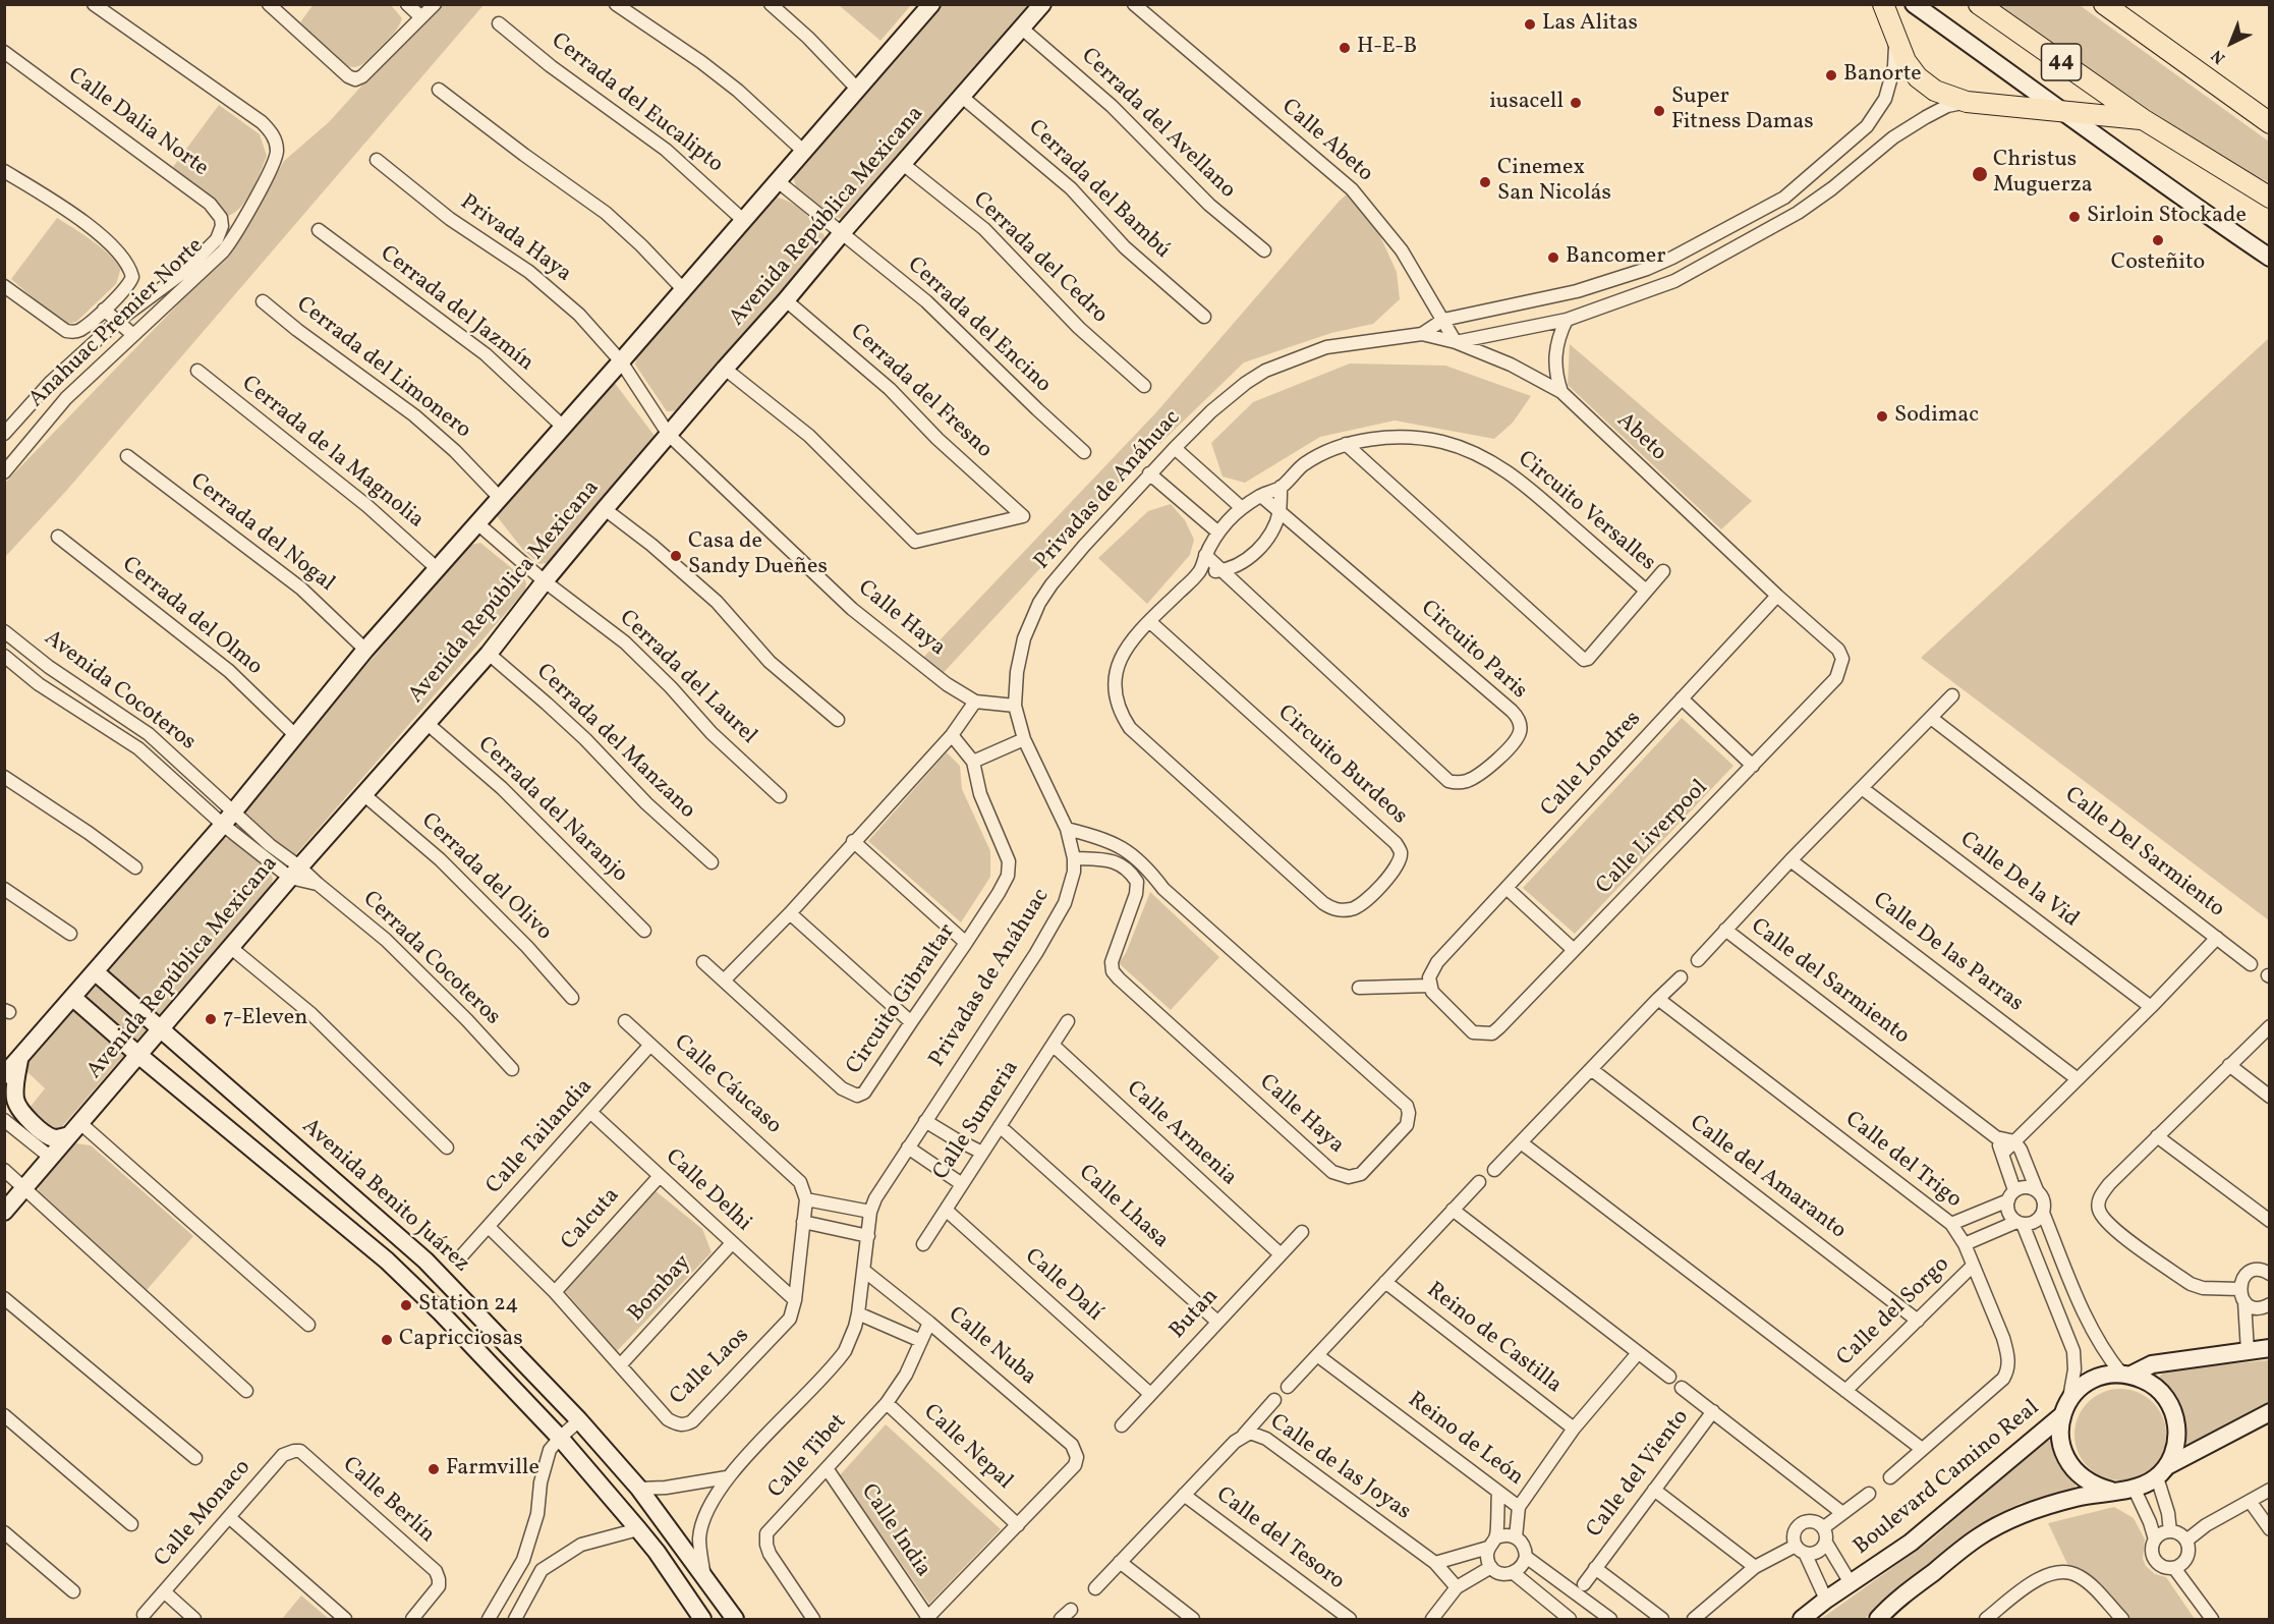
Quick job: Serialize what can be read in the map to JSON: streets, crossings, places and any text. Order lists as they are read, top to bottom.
{
  "streets": {
    "main road": [
      "44",
      "Avenida República Mexicana",
      "Avenida Benito Juárez",
      "Boulevard Camino Real"
    ],
    "street": [
      "Cerrada del Eucalipto",
      "Calle Dalia Norte",
      "Cerrada del Avellano",
      "Calle Abeto",
      "Cerrada del Bambú",
      "Privada Haya",
      "Cerrada del Cedro",
      "Cerrada del Jazmín",
      "Anahuac Premier Norte",
      "Cerrada del Encino",
      "Cerrada del Limonero",
      "Cerrada del Fresno",
      "Abeto",
      "Cerrada de la Magnolia",
      "Privadas de Anáhuac",
      "Circuito Versalles",
      "Cerrada del Nogal",
      "Cerrada del Olmo",
      "Calle Haya",
      "Circuito Paris",
      "Cerrada del Laurel",
      "Avenida Cocoteros",
      "Cerrada del Manzano",
      "Calle Londres",
      "Circuito Burdeos",
      "Cerrada del Naranjo",
      "Calle Liverpool",
      "Calle Del Sarmiento",
      "Cerrada del Olivo",
      "Calle De la Vid",
      "Calle De las Parras",
      "Cerrada Cocoteros",
      "Calle del Sarmiento",
      "Circuito Gibraltar",
      "Calle Cáucaso",
      "Calle Sumeria",
      "Calle Armenia",
      "Calle Tailandia",
      "Calle del Trigo",
      "Calle del Amaranto",
      "Calle Delhi",
      "Calle Lhasa",
      "Calcuta",
      "Calle Dalí",
      "Bombay",
      "Calle del Sorgo",
      "Butan",
      "Reino de Castilla",
      "Calle Nuba",
      "Calle Laos",
      "Reino de León",
      "Calle Nepal",
      "Calle Tibet",
      "Calle de las Joyas",
      "Calle del Viento",
      "Calle Berlín",
      "Calle Monaco",
      "Calle India",
      "Calle del Tesoro"
    ]
  },
  "crossings": [
    ["Calle Dalia Norte", "Anahuac Premier Norte"],
    ["Cerrada del Avellano", "Avenida República Mexicana"],
    ["Calle Abeto", "Abeto"],
    ["Calle Abeto", "Privadas de Anáhuac"],
    ["Cerrada del Bambú", "Avenida República Mexicana"],
    ["Avenida República Mexicana", "Privada Haya"],
    ["Avenida República Mexicana", "Cerrada del Cedro"],
    ["Avenida República Mexicana", "Cerrada del Encino"],
    ["Avenida República Mexicana", "Cerrada del Fresno"],
    ["Avenida República Mexicana", "Calle Haya"],
    ["Avenida República Mexicana", "Cerrada del Laurel"],
    ["Avenida República Mexicana", "Cerrada del Manzano"],
    ["Avenida República Mexicana", "Cerrada del Naranjo"],
    ["Avenida República Mexicana", "Cerrada del Olivo"],
    ["Avenida República Mexicana", "Cerrada Cocoteros"],
    ["Avenida República Mexicana", "Avenida Benito Juárez"],
    ["Privada Haya", "Calle Haya"],
    ["Abeto", "Privadas de Anáhuac"],
    ["Abeto", "Calle Londres"],
    ["Abeto", "Calle Liverpool"],
    ["Privadas de Anáhuac", "Calle Haya"],
    ["Privadas de Anáhuac", "Avenida Benito Juárez"],
    ["Privadas de Anáhuac", "Calle Nuba"],
    ["Calle Londres", "Calle Liverpool"],
    ["Calle Del Sarmiento", "Calle De la Vid"],
    ["Calle Del Sarmiento", "Calle De las Parras"],
    ["Calle Del Sarmiento", "Calle del Sarmiento"],
    ["Calle De la Vid", "Calle del Sarmiento"],
    ["Calle De las Parras", "Calle del Sarmiento"],
    ["Calle Cáucaso", "Calle Tailandia"],
    ["Calle Cáucaso", "Calle Laos"],
    ["Calle Sumeria", "Calle Armenia"],
    ["Calle Sumeria", "Calle Lhasa"],
    ["Calle Sumeria", "Calle Dalí"],
    ["Calle Armenia", "Butan"],
    ["Calle Tailandia", "Calle Delhi"],
    ["Calle Tailandia", "Calle Laos"],
    ["Calle del Trigo", "Calle del Sorgo"],
    ["Calle del Amaranto", "Calle del Sorgo"],
    ["Calle Delhi", "Calcuta"],
    ["Calle Delhi", "Bombay"],
    ["Calle Delhi", "Calle Laos"],
    ["Calle Lhasa", "Butan"],
    ["Calcuta", "Calle Laos"],
    ["Calle Dalí", "Butan"],
    ["Bombay", "Calle Laos"],
    ["Reino de Castilla", "Reino de León"],
    ["Calle Nuba", "Calle Nepal"],
    ["Calle Nuba", "Calle Tibet"],
    ["Calle Nepal", "Calle Tibet"],
    ["Calle Tibet", "Calle India"],
    ["Calle de las Joyas", "Calle del Tesoro"],
    ["Calle Berlín", "Calle Monaco"]
  ],
  "places": [
    "Las Alitas",
    "H-E-B",
    "Banorte",
    "iusacell",
    "Super Fitness Damas",
    "Christus Muguerza",
    "Cinemex San Nicolás",
    "Sirloin Stockade",
    "Costeñito",
    "Bancomer",
    "Sodimac",
    "Casa de Sandy Dueñes",
    "7-Eleven",
    "Station 24",
    "Capricciosas",
    "Farmville"
  ],
  "north": "bottom left"
}
